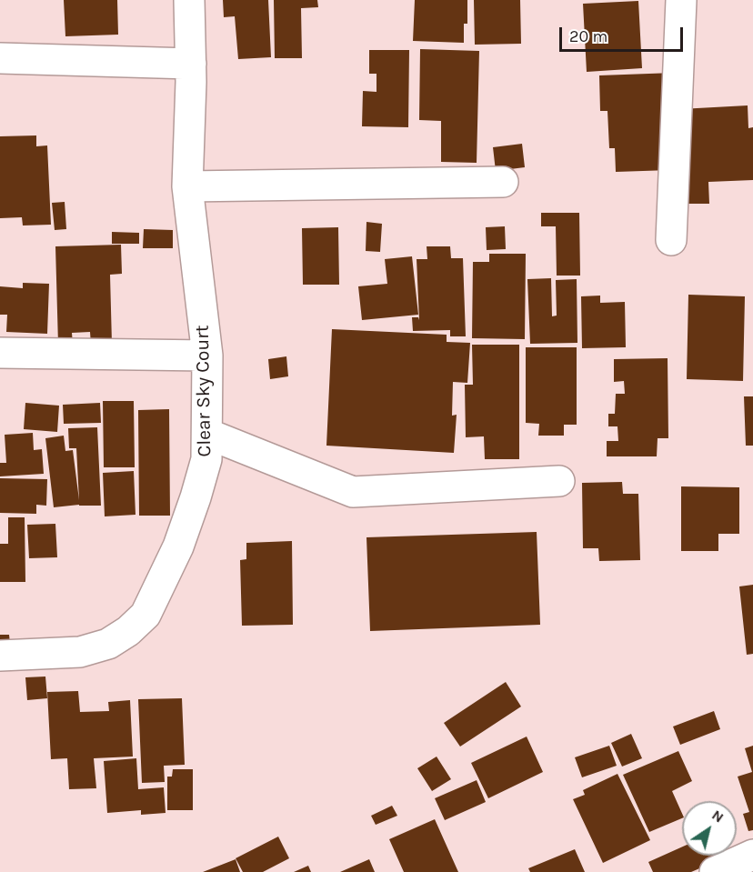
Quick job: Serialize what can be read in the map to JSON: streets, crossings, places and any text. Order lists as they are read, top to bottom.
{
  "streets": {
    "street": ["Clear Sky Court"]
  },
  "scale_bar": "20 m",
  "north": "top right"
}
